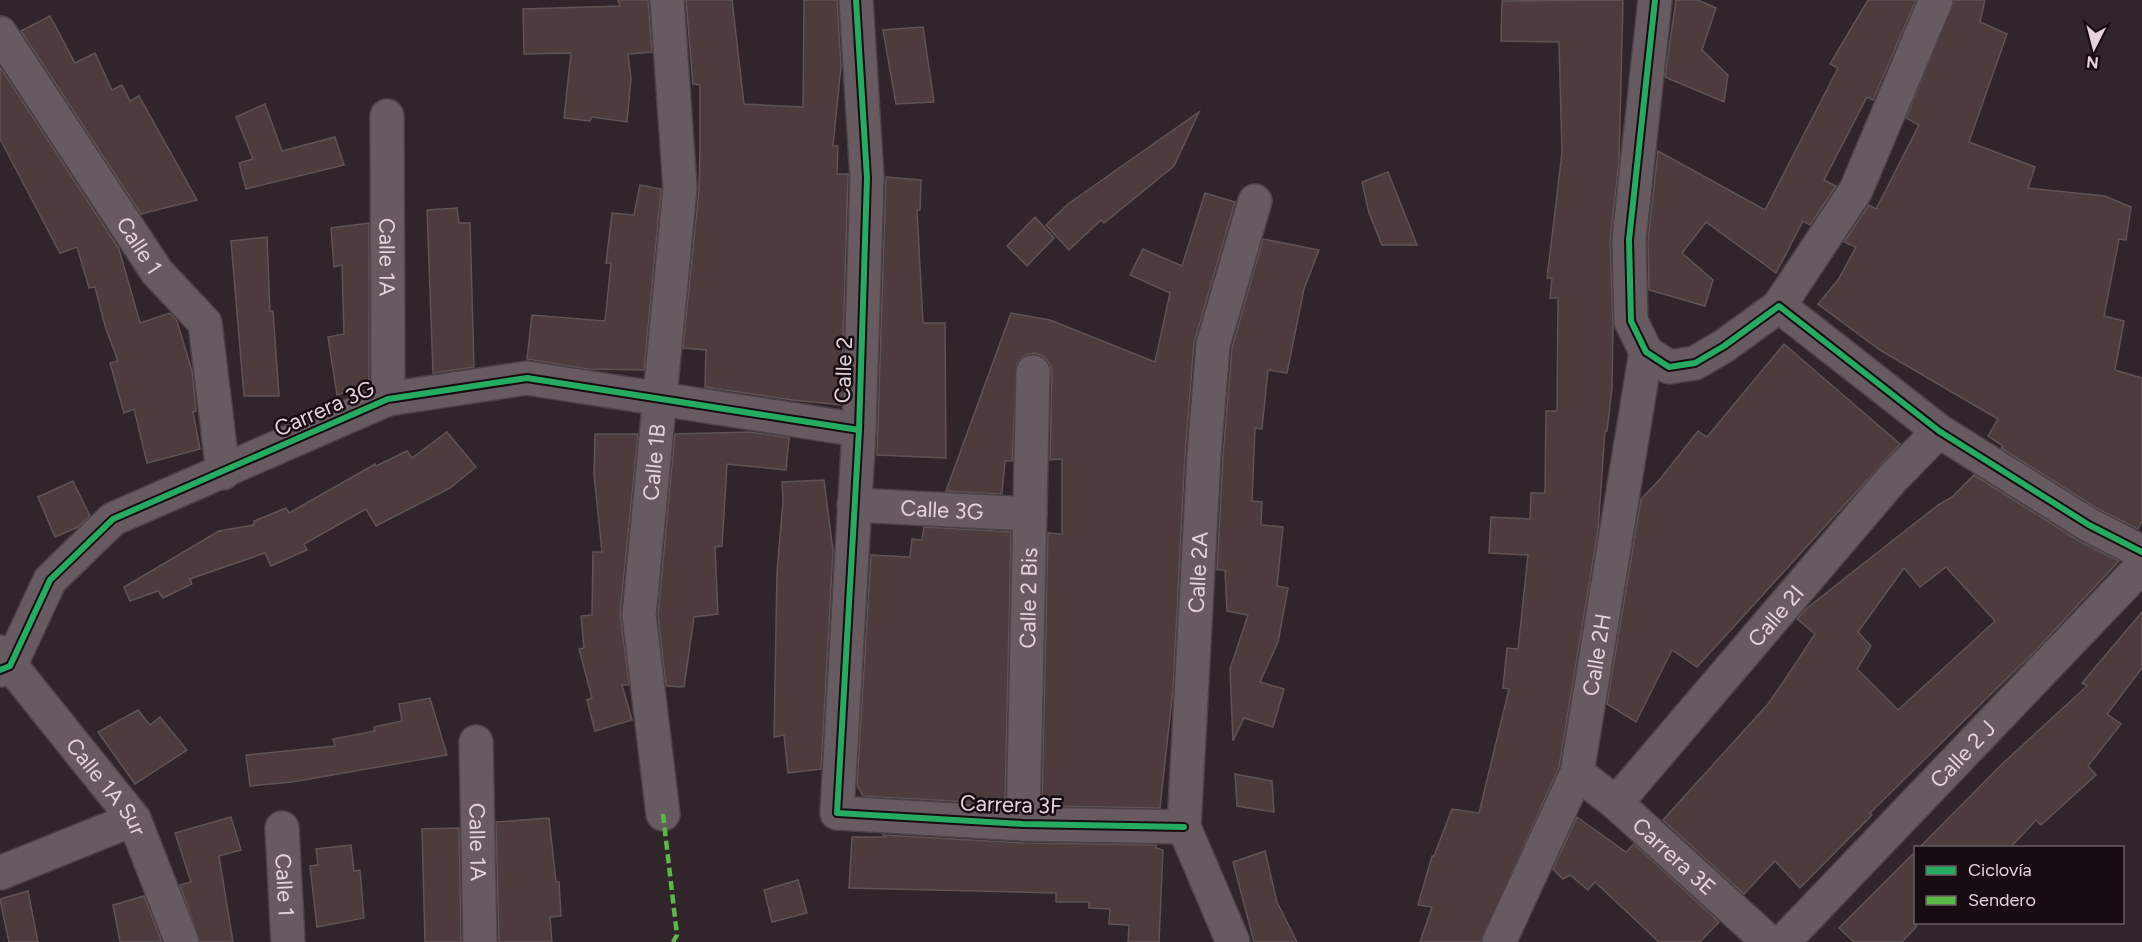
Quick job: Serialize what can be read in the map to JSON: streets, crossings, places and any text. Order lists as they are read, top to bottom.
{
  "streets": {
    "street": [
      "Calle 1",
      "Calle 1A",
      "Calle 2",
      "Carrera 3G",
      "Calle 1B",
      "Calle 3G",
      "Calle 2A",
      "Calle 2 Bis",
      "Calle 2I",
      "Calle 2H",
      "Calle 2 J",
      "Calle 1A Sur",
      "Carrera 3F",
      "Carrera 3E"
    ]
  },
  "crossings": [
    ["Calle 1", "Carrera 3G"],
    ["Calle 1A", "Carrera 3G"],
    ["Calle 2", "Carrera 3G"],
    ["Calle 2", "Calle 3G"],
    ["Calle 2", "Carrera 3F"],
    ["Carrera 3G", "Calle 1B"],
    ["Carrera 3G", "Calle 1A Sur"],
    ["Calle 3G", "Calle 2 Bis"],
    ["Calle 2A", "Carrera 3F"],
    ["Calle 2 Bis", "Carrera 3F"],
    ["Calle 2I", "Carrera 3E"],
    ["Calle 2H", "Carrera 3E"]
  ],
  "legend": ["Ciclovía", "Sendero"],
  "north": "bottom"
}
